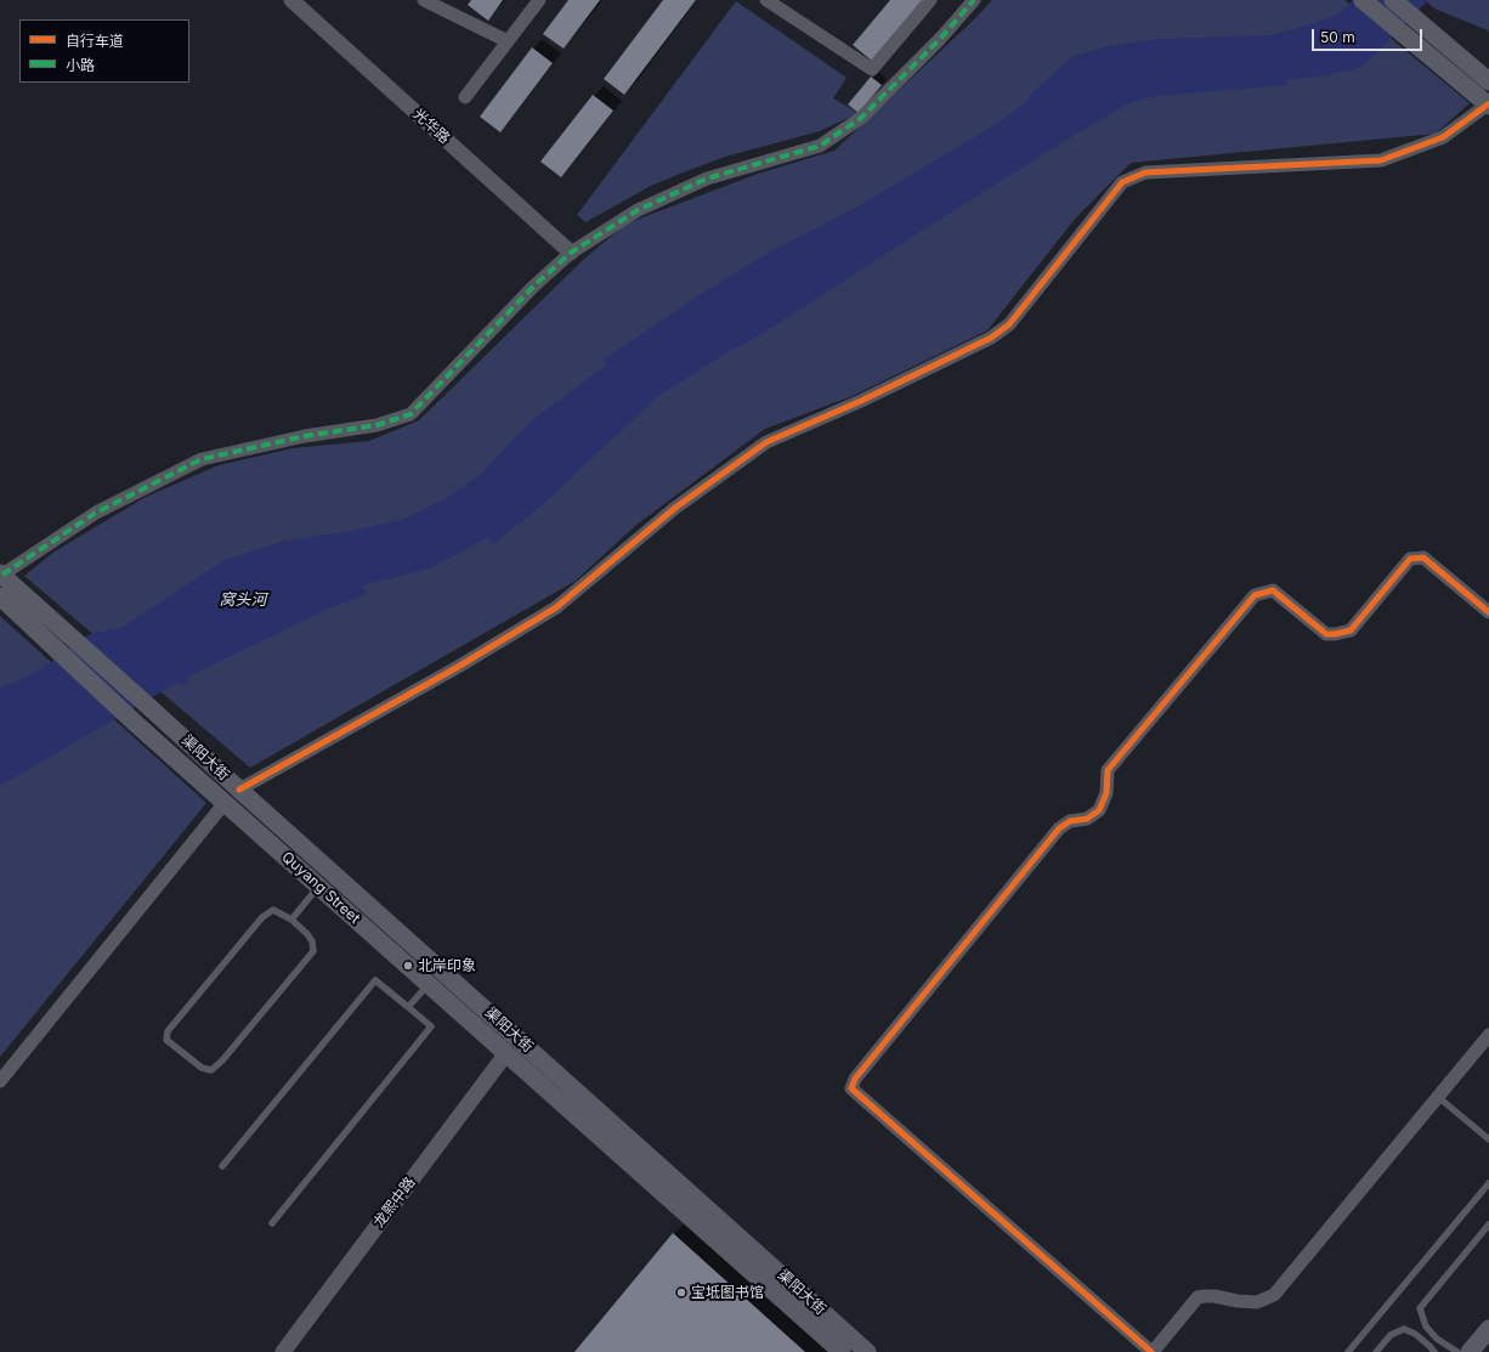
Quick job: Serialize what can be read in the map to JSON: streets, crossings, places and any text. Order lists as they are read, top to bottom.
{
  "streets": {
    "main road": ["渠阳大街", "Quyang Street"],
    "street": ["光华路", "龙熙中路"]
  },
  "crossings": [
    ["渠阳大街", "Quyang Street"],
    ["渠阳大街", "龙熙中路"],
    ["Quyang Street", "龙熙中路"]
  ],
  "water": ["窝头河"],
  "places": ["北岸印象", "宝坻图书馆"],
  "legend": ["自行车道", "小路"],
  "scale_bar": "50 m"
}
